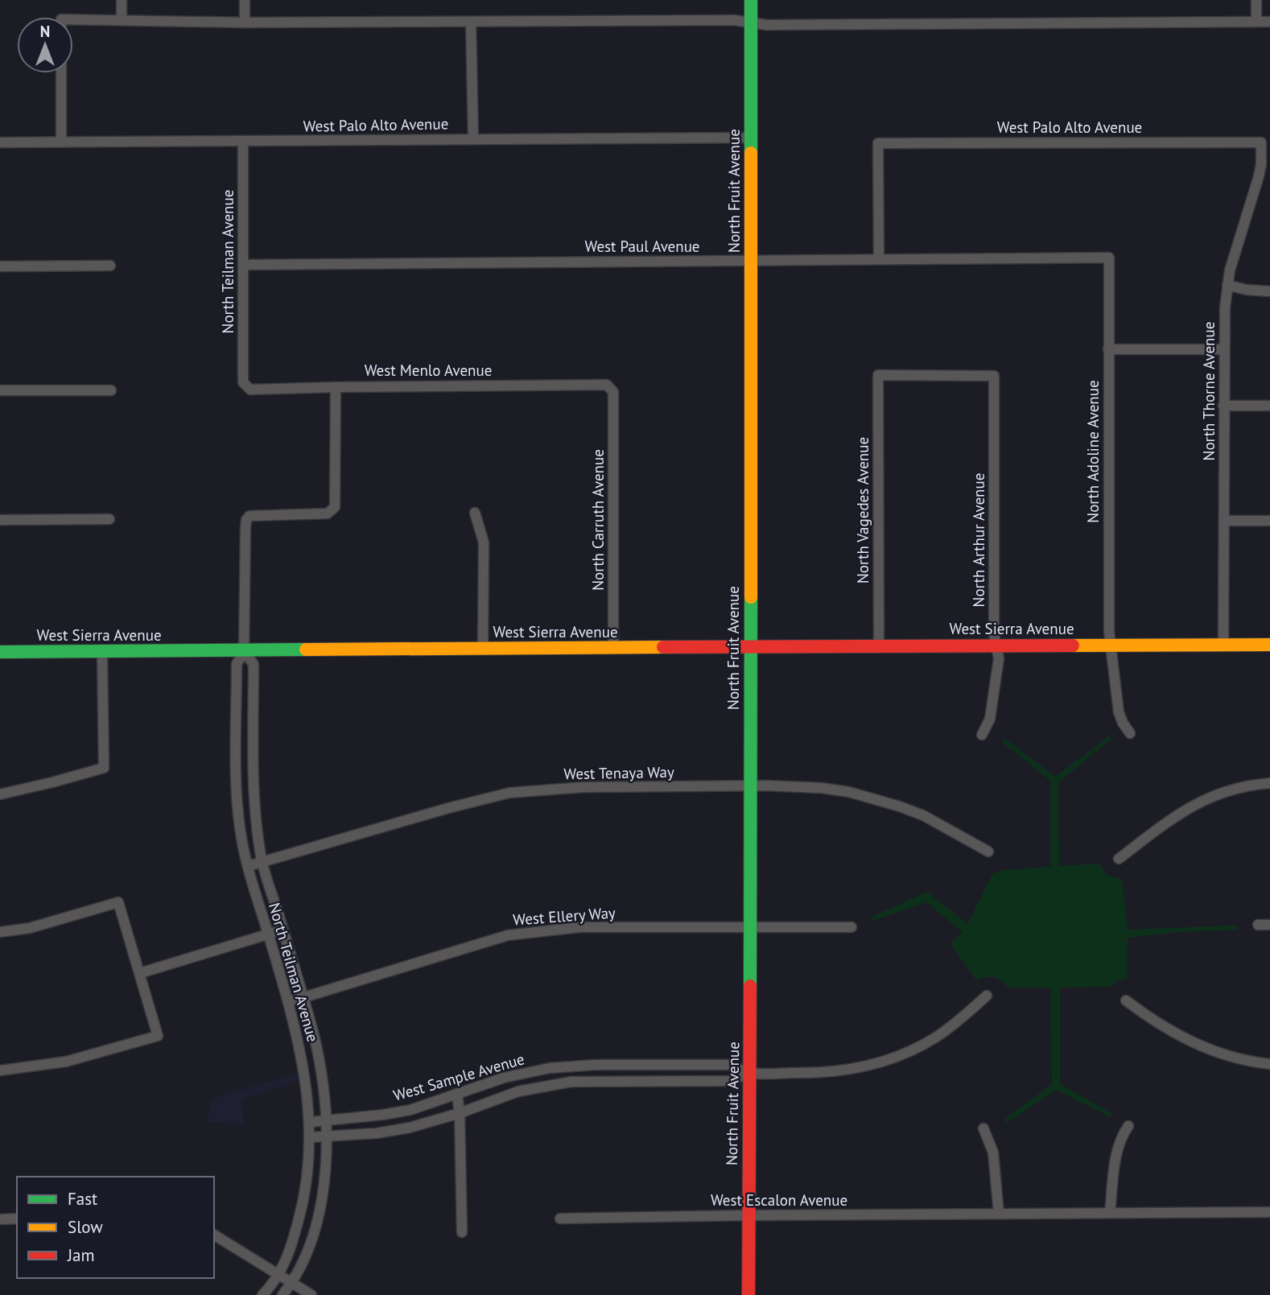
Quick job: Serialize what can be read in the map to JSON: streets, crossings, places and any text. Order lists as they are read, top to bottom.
{
  "streets": {
    "street": [
      "West Palo Alto Avenue",
      "North Fruit Avenue",
      "West Paul Avenue",
      "North Teilman Avenue",
      "West Menlo Avenue",
      "North Thorne Avenue",
      "North Adoline Avenue",
      "North Vagedes Avenue",
      "North Carruth Avenue",
      "North Arthur Avenue",
      "West Sierra Avenue",
      "West Tenaya Way",
      "West Ellery Way",
      "West Sample Avenue",
      "West Escalon Avenue"
    ]
  },
  "crossings": [
    ["West Palo Alto Avenue", "North Fruit Avenue"],
    ["West Palo Alto Avenue", "West Paul Avenue"],
    ["West Palo Alto Avenue", "North Teilman Avenue"],
    ["West Palo Alto Avenue", "North Thorne Avenue"],
    ["North Fruit Avenue", "West Paul Avenue"],
    ["North Fruit Avenue", "West Sierra Avenue"],
    ["North Fruit Avenue", "West Tenaya Way"],
    ["North Fruit Avenue", "West Ellery Way"],
    ["North Fruit Avenue", "West Sample Avenue"],
    ["North Fruit Avenue", "West Escalon Avenue"],
    ["West Paul Avenue", "North Teilman Avenue"],
    ["West Paul Avenue", "North Adoline Avenue"],
    ["North Teilman Avenue", "West Menlo Avenue"],
    ["North Teilman Avenue", "West Sierra Avenue"],
    ["North Teilman Avenue", "West Tenaya Way"],
    ["North Teilman Avenue", "West Ellery Way"],
    ["North Teilman Avenue", "West Sample Avenue"],
    ["West Menlo Avenue", "North Carruth Avenue"],
    ["North Thorne Avenue", "West Sierra Avenue"],
    ["North Adoline Avenue", "West Sierra Avenue"],
    ["North Vagedes Avenue", "North Arthur Avenue"],
    ["North Vagedes Avenue", "West Sierra Avenue"],
    ["North Carruth Avenue", "West Sierra Avenue"],
    ["North Arthur Avenue", "West Sierra Avenue"]
  ],
  "legend": ["Fast", "Slow", "Jam"],
  "north": "top"
}
